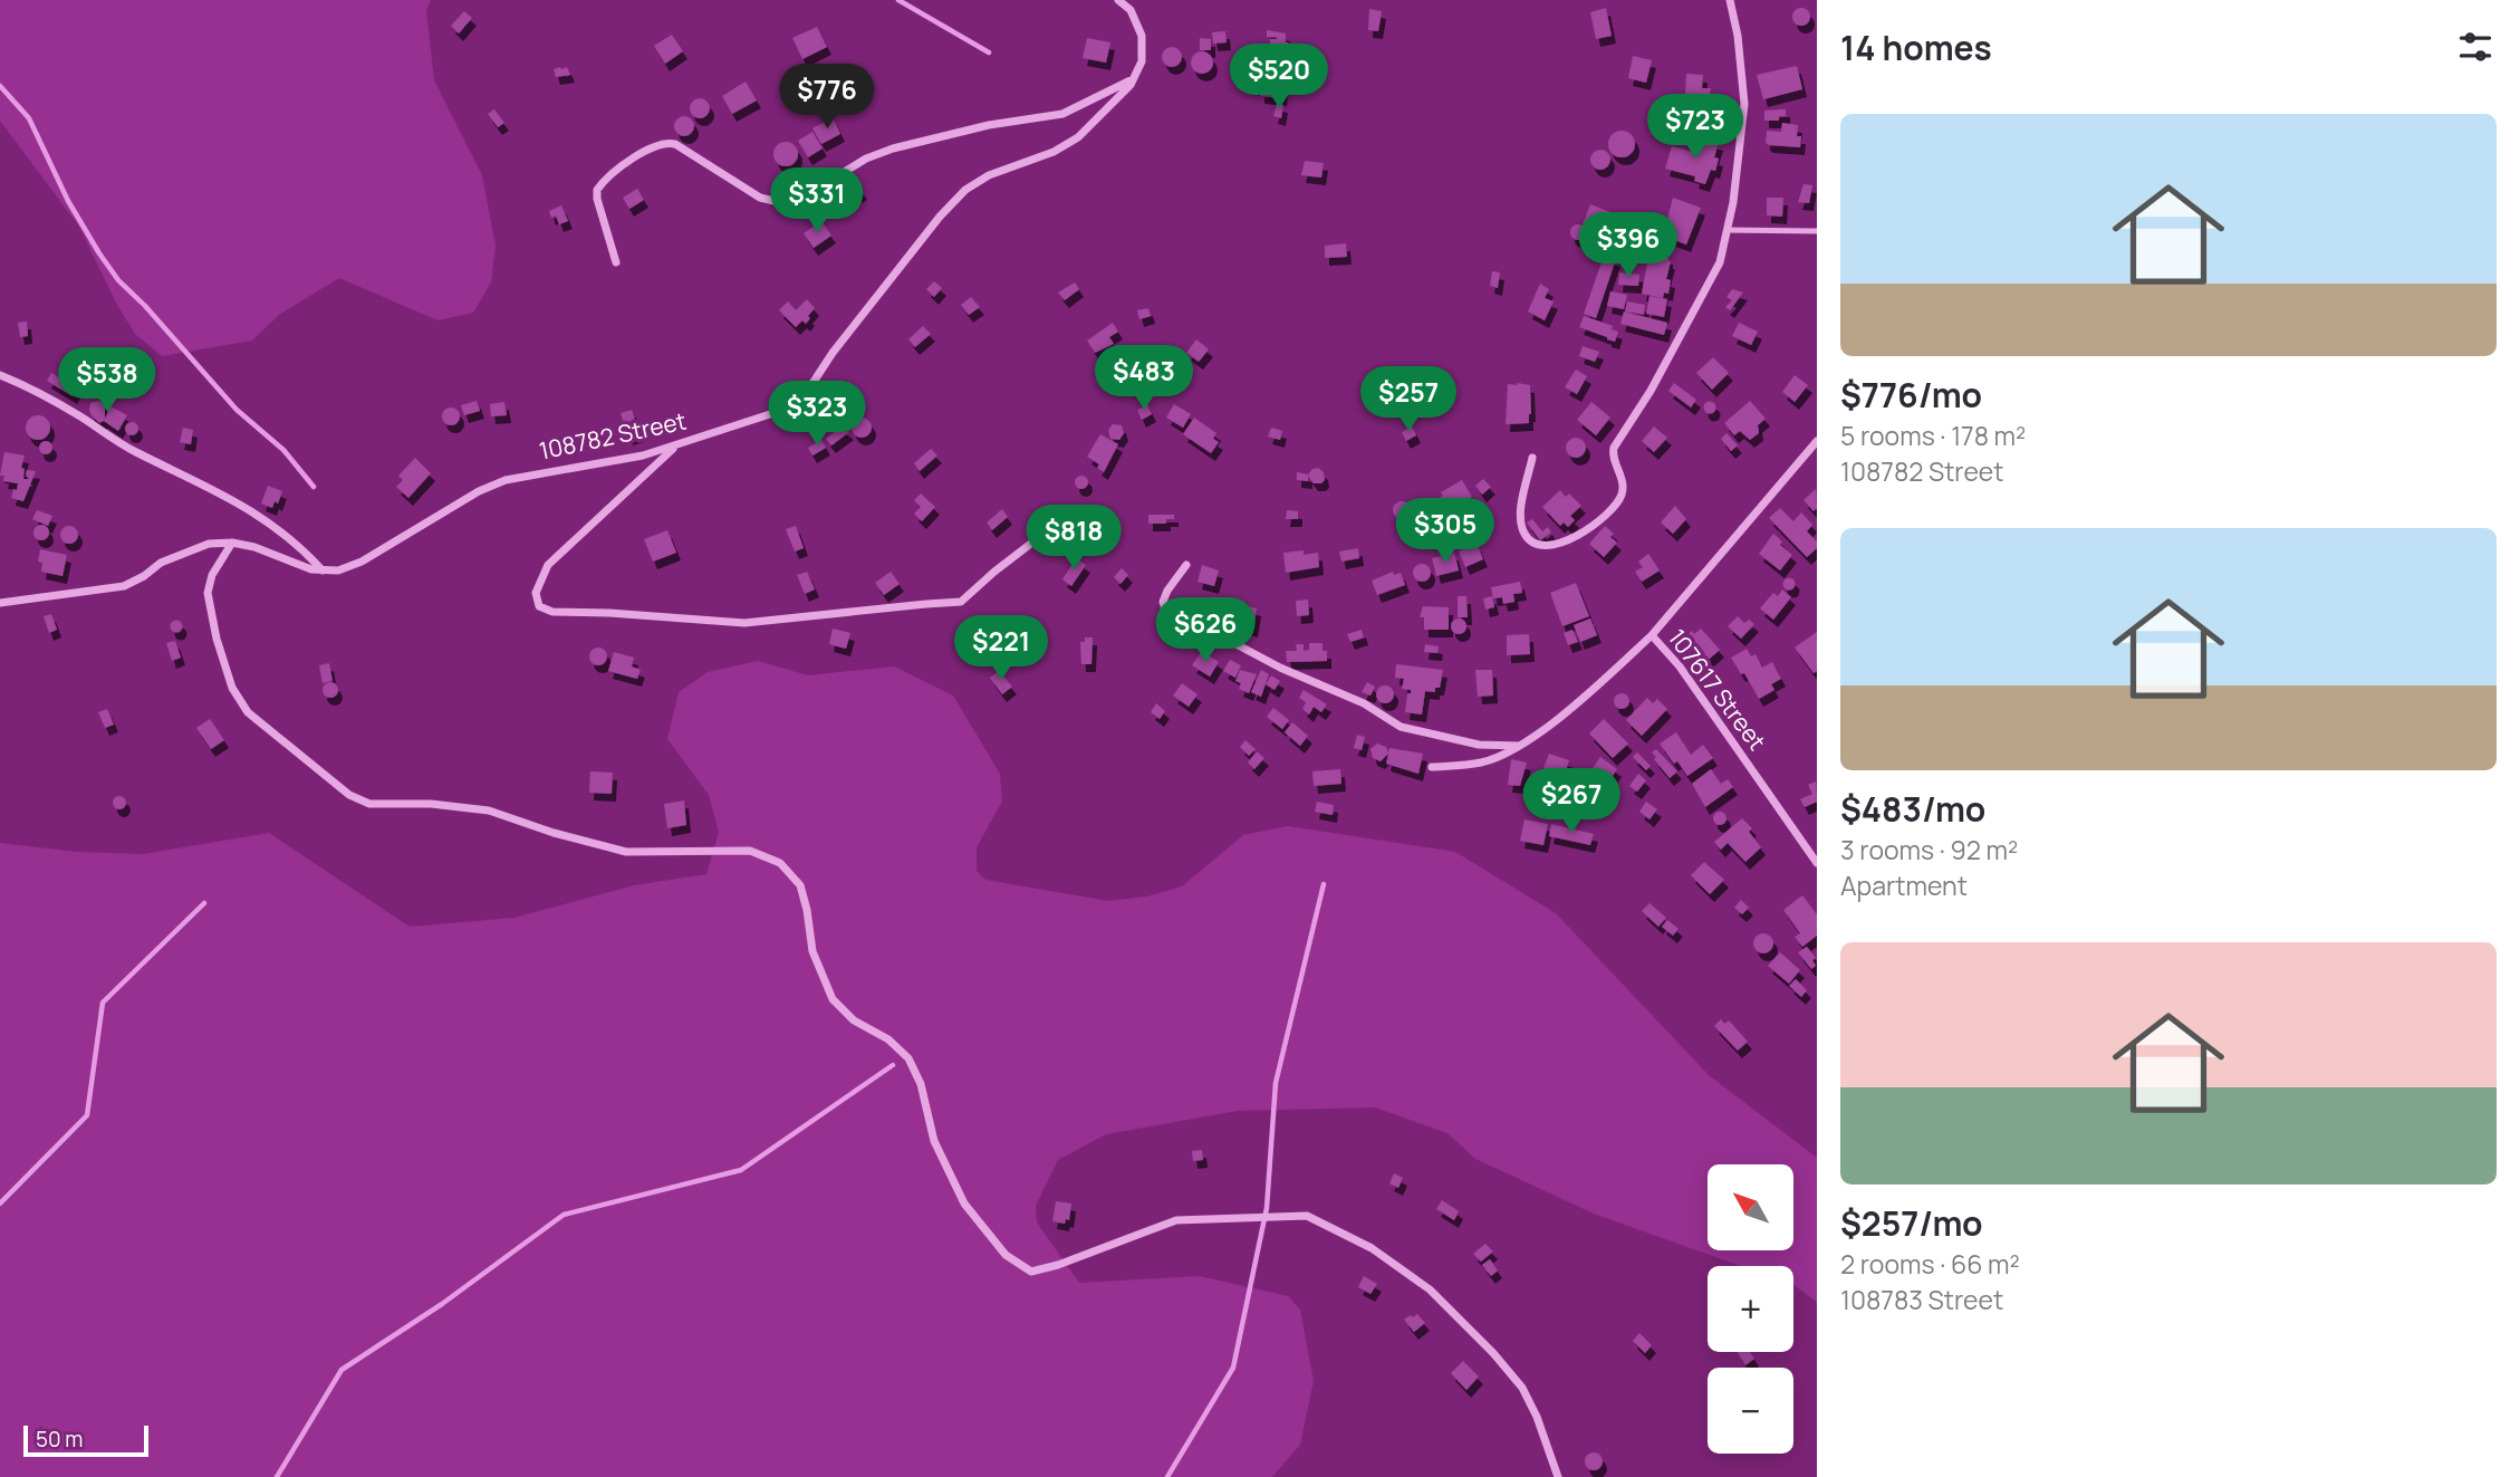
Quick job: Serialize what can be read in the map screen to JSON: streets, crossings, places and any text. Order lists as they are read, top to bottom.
{
  "streets": {
    "street": ["108782 Street", "107617 Street"]
  },
  "scale_bar": "50 m",
  "north": "top left",
  "page": {
    "heading": "14 homes",
    "price": [
      "$520",
      "$776",
      "$723",
      "$331",
      "$396",
      "$483",
      "$538",
      "$257",
      "$323",
      "$305",
      "$818",
      "$626",
      "$221",
      "$267"
    ],
    "list": [
      {
        "name": "$776/mo",
        "note": "5 rooms · 178 m² · 108782 Street"
      },
      {
        "name": "$483/mo",
        "note": "3 rooms · 92 m² · Apartment"
      },
      {
        "name": "$257/mo",
        "note": "2 rooms · 66 m² · 108783 Street"
      }
    ],
    "map_buttons": ["+", "−"],
    "scale": "50 m"
  }
}
